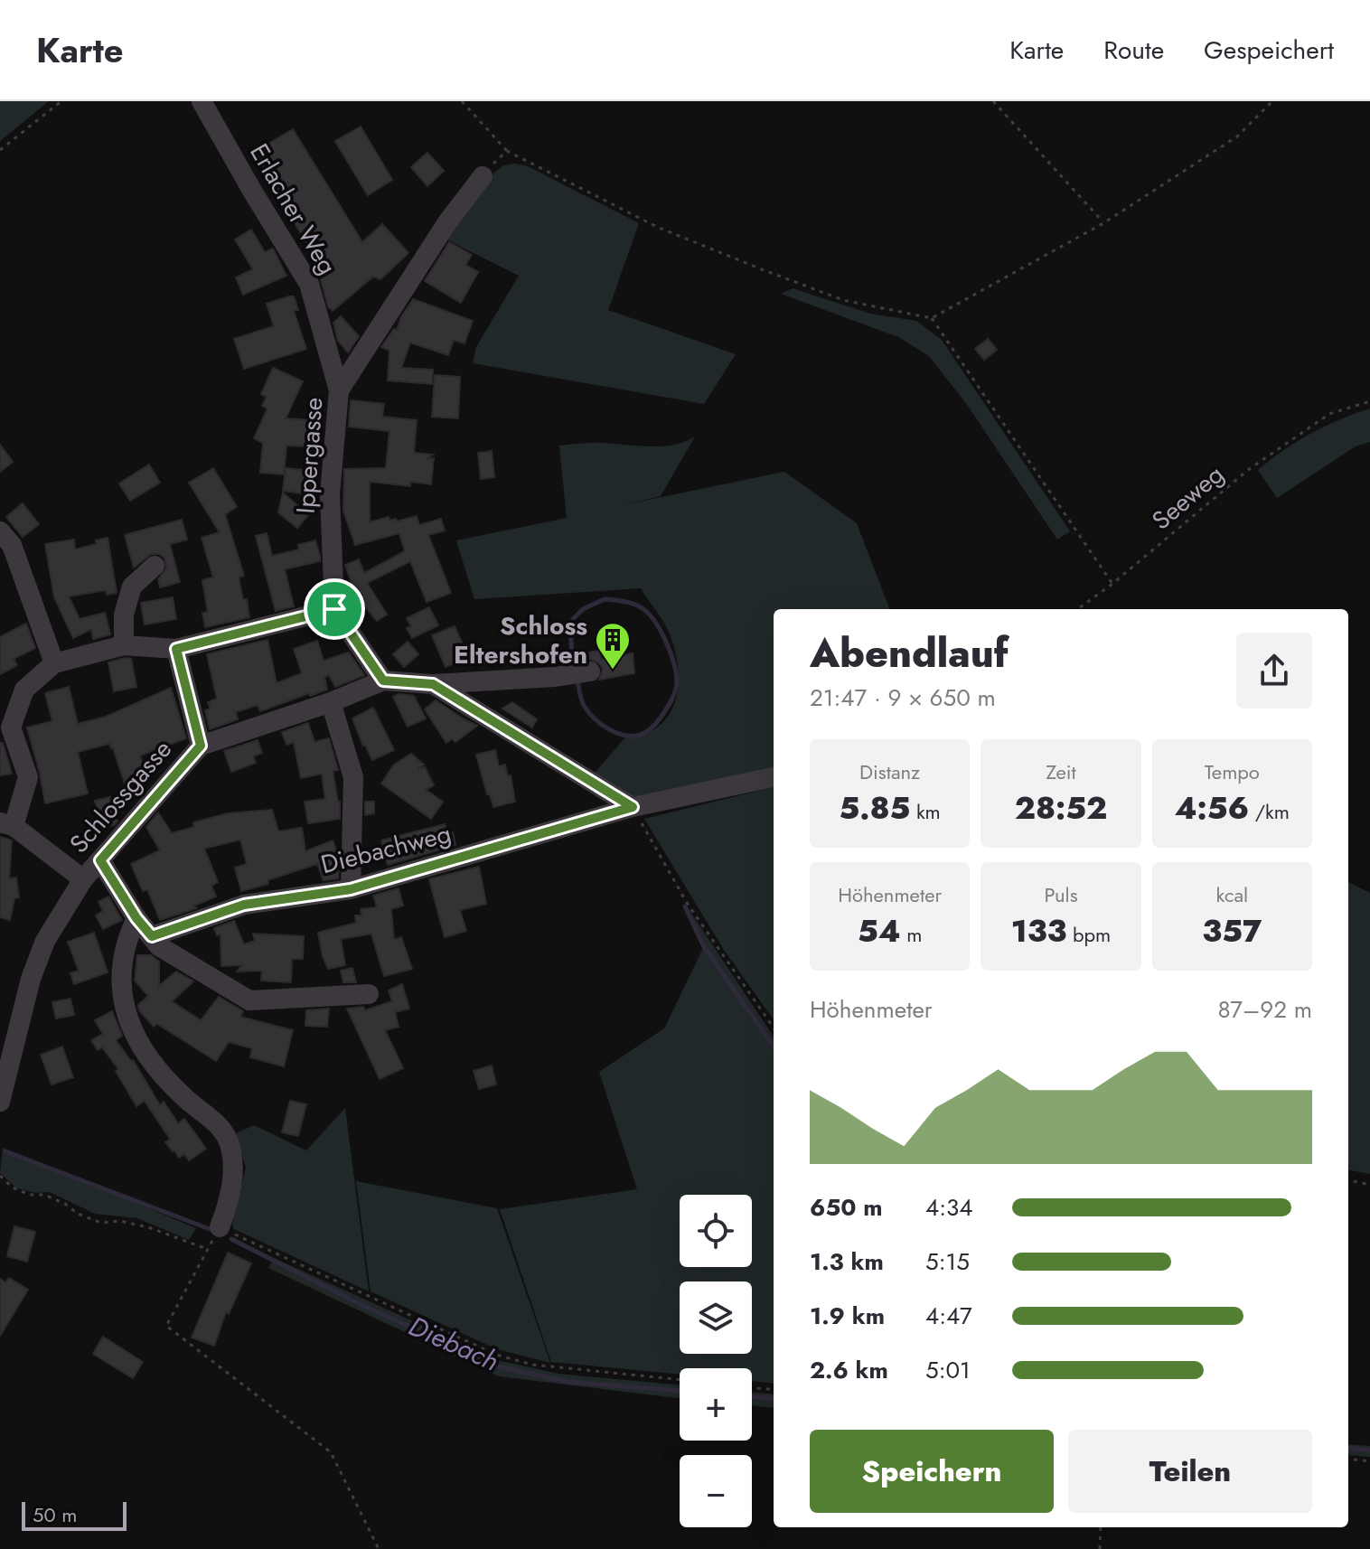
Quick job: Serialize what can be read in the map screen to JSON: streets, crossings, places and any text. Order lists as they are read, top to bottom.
{
  "streets": {
    "street": [
      "Erlacher Weg",
      "Ippergasse",
      "Schlossgasse",
      "Diebachweg"
    ],
    "path": ["Seeweg"]
  },
  "crossings": [
    ["Erlacher Weg", "Ippergasse"],
    ["Schlossgasse", "Diebachweg"]
  ],
  "water": ["Diebach"],
  "places": {
    "building": ["Schloss Eltershofen"]
  },
  "scale_bar": "50 m",
  "page": {
    "header": "Karte",
    "nav": ["Karte", "Route", "Gespeichert"],
    "heading": ["Abendlauf", "21:47 · 9 × 650 m"],
    "stats": [
      ["Distanz", "5.85 km"],
      ["Zeit", "28:52"],
      ["Tempo", "4:56 /km"],
      ["Höhenmeter", "54 m"],
      ["Puls", "133 bpm"],
      ["kcal", "357"]
    ],
    "chart": ["Höhenmeter", "87–92 m"],
    "list": [
      {
        "name": "650 m",
        "note": "4:34"
      },
      {
        "name": "1.3 km",
        "note": "5:15"
      },
      {
        "name": "1.9 km",
        "note": "4:47"
      },
      {
        "name": "2.6 km",
        "note": "5:01"
      }
    ],
    "map_buttons": ["+", "−"],
    "buttons": ["Speichern", "Teilen"],
    "scale": "50 m"
  }
}
